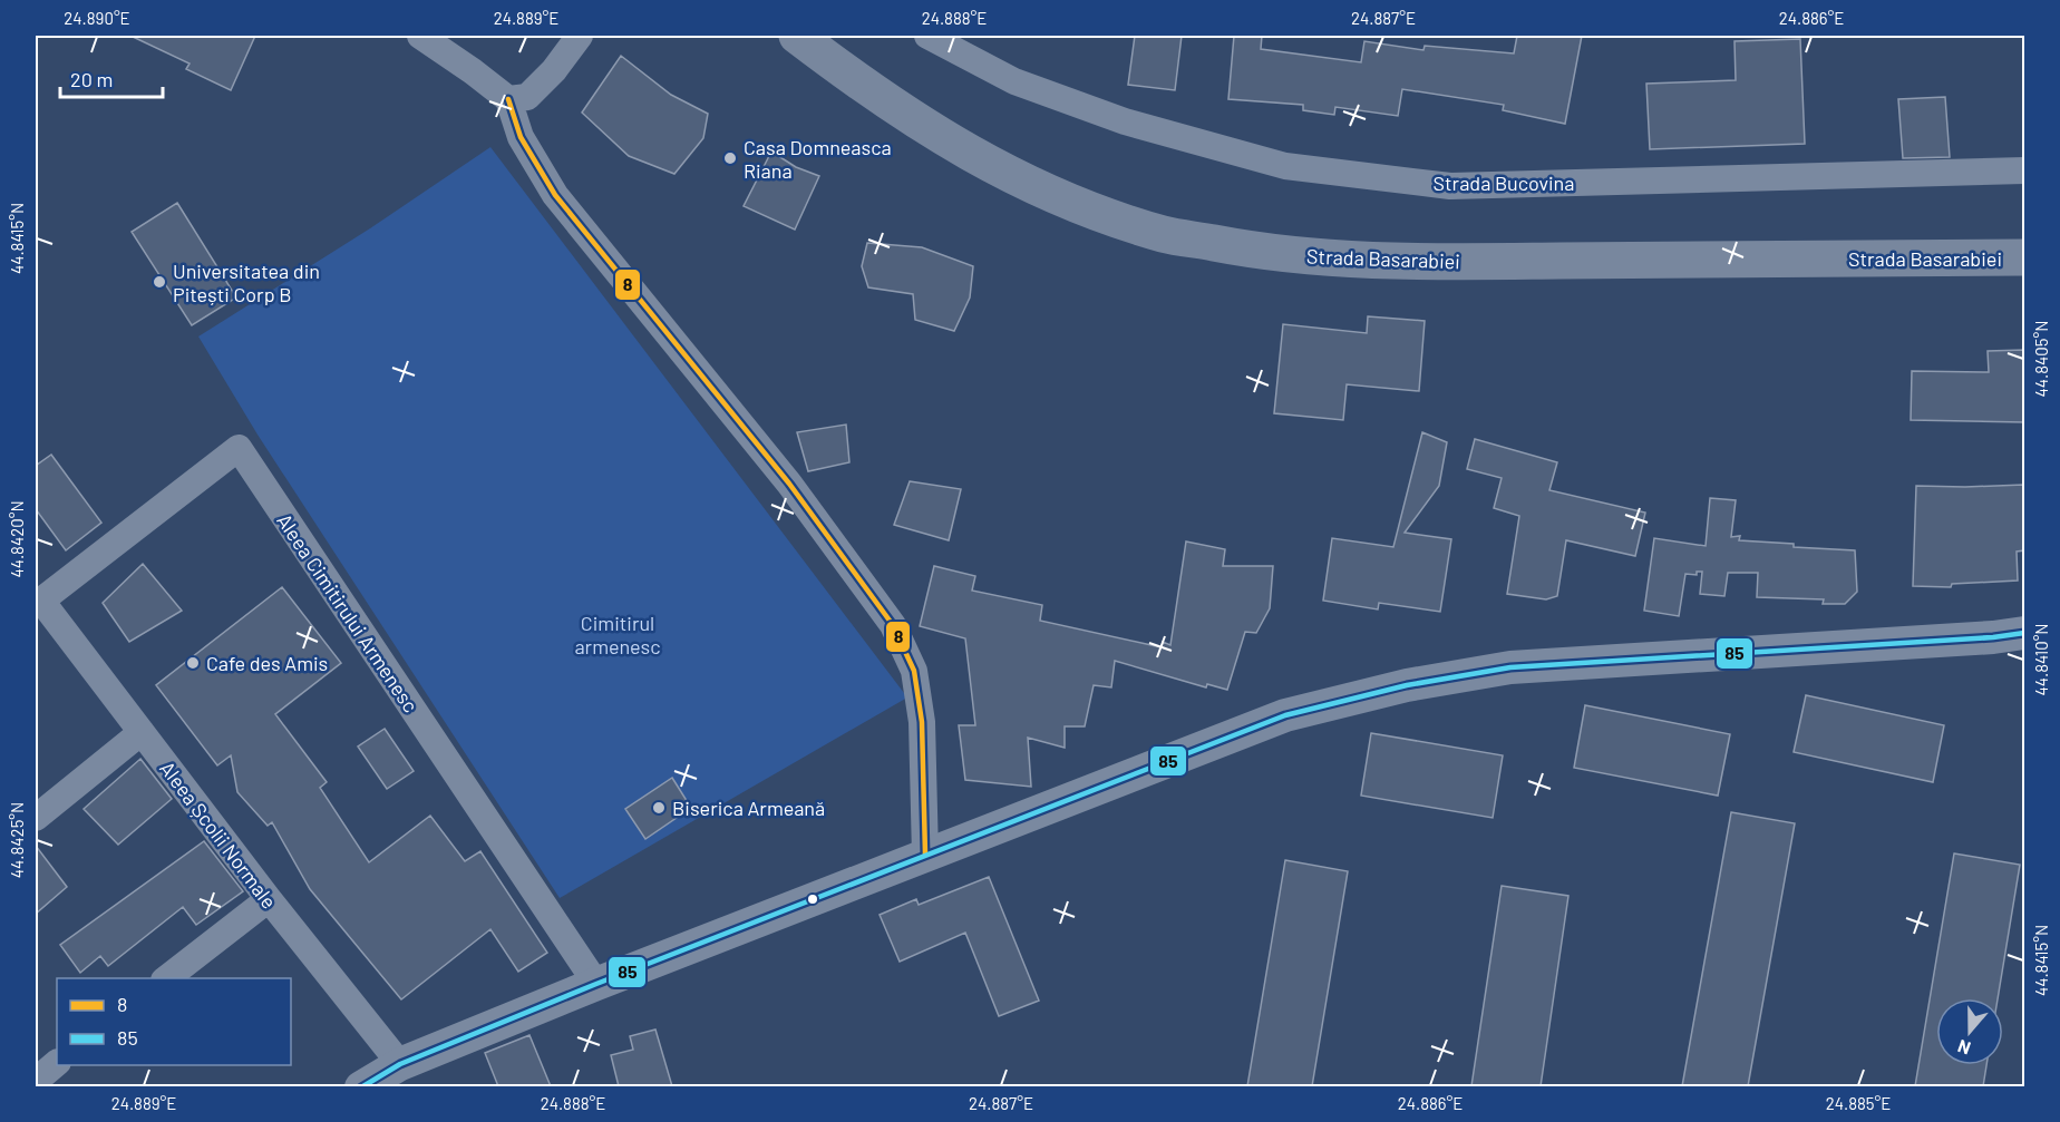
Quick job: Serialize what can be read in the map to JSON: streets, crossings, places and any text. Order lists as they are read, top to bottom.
{
  "streets": {
    "main road": ["Strada Basarabiei"],
    "street": ["Strada Bucovina", "Aleea Cimitirului Armenesc", "Aleea Școlii Normale"]
  },
  "crossings": [
    ["Aleea Cimitirului Armenesc", "Aleea Școlii Normale"]
  ],
  "parks": ["Cimitirul armenesc"],
  "places": [
    "Casa Domneasca Riana",
    "Universitatea din Pitești Corp B",
    "Cafe des Amis",
    "Biserica Armeană"
  ],
  "lines": ["transit line 8", "transit line 85"],
  "legend": ["8", "85"],
  "scale_bar": "20 m",
  "north": "bottom",
  "coordinates": [
    "24.890°E",
    "24.889°E",
    "24.888°E",
    "24.887°E",
    "24.886°E",
    "44.8415°N",
    "44.8405°N",
    "44.8420°N",
    "44.8410°N",
    "44.8425°N",
    "24.885°E"
  ]
}
